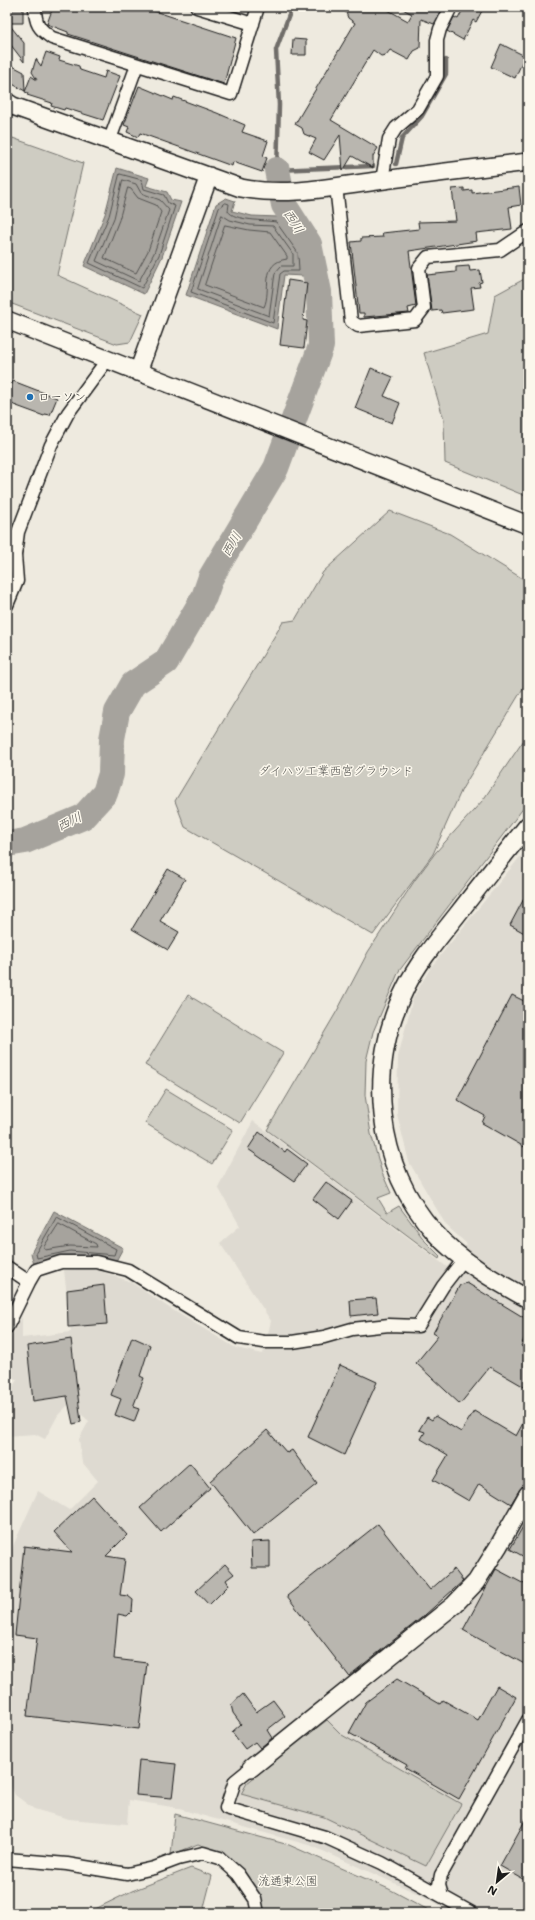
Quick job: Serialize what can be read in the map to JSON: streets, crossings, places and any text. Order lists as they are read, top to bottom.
{
  "water": ["西川"],
  "parks": ["ダイハツ工業西宮グラウンド", "流通東公園"],
  "places": ["ローソン"],
  "north": "bottom left"
}
